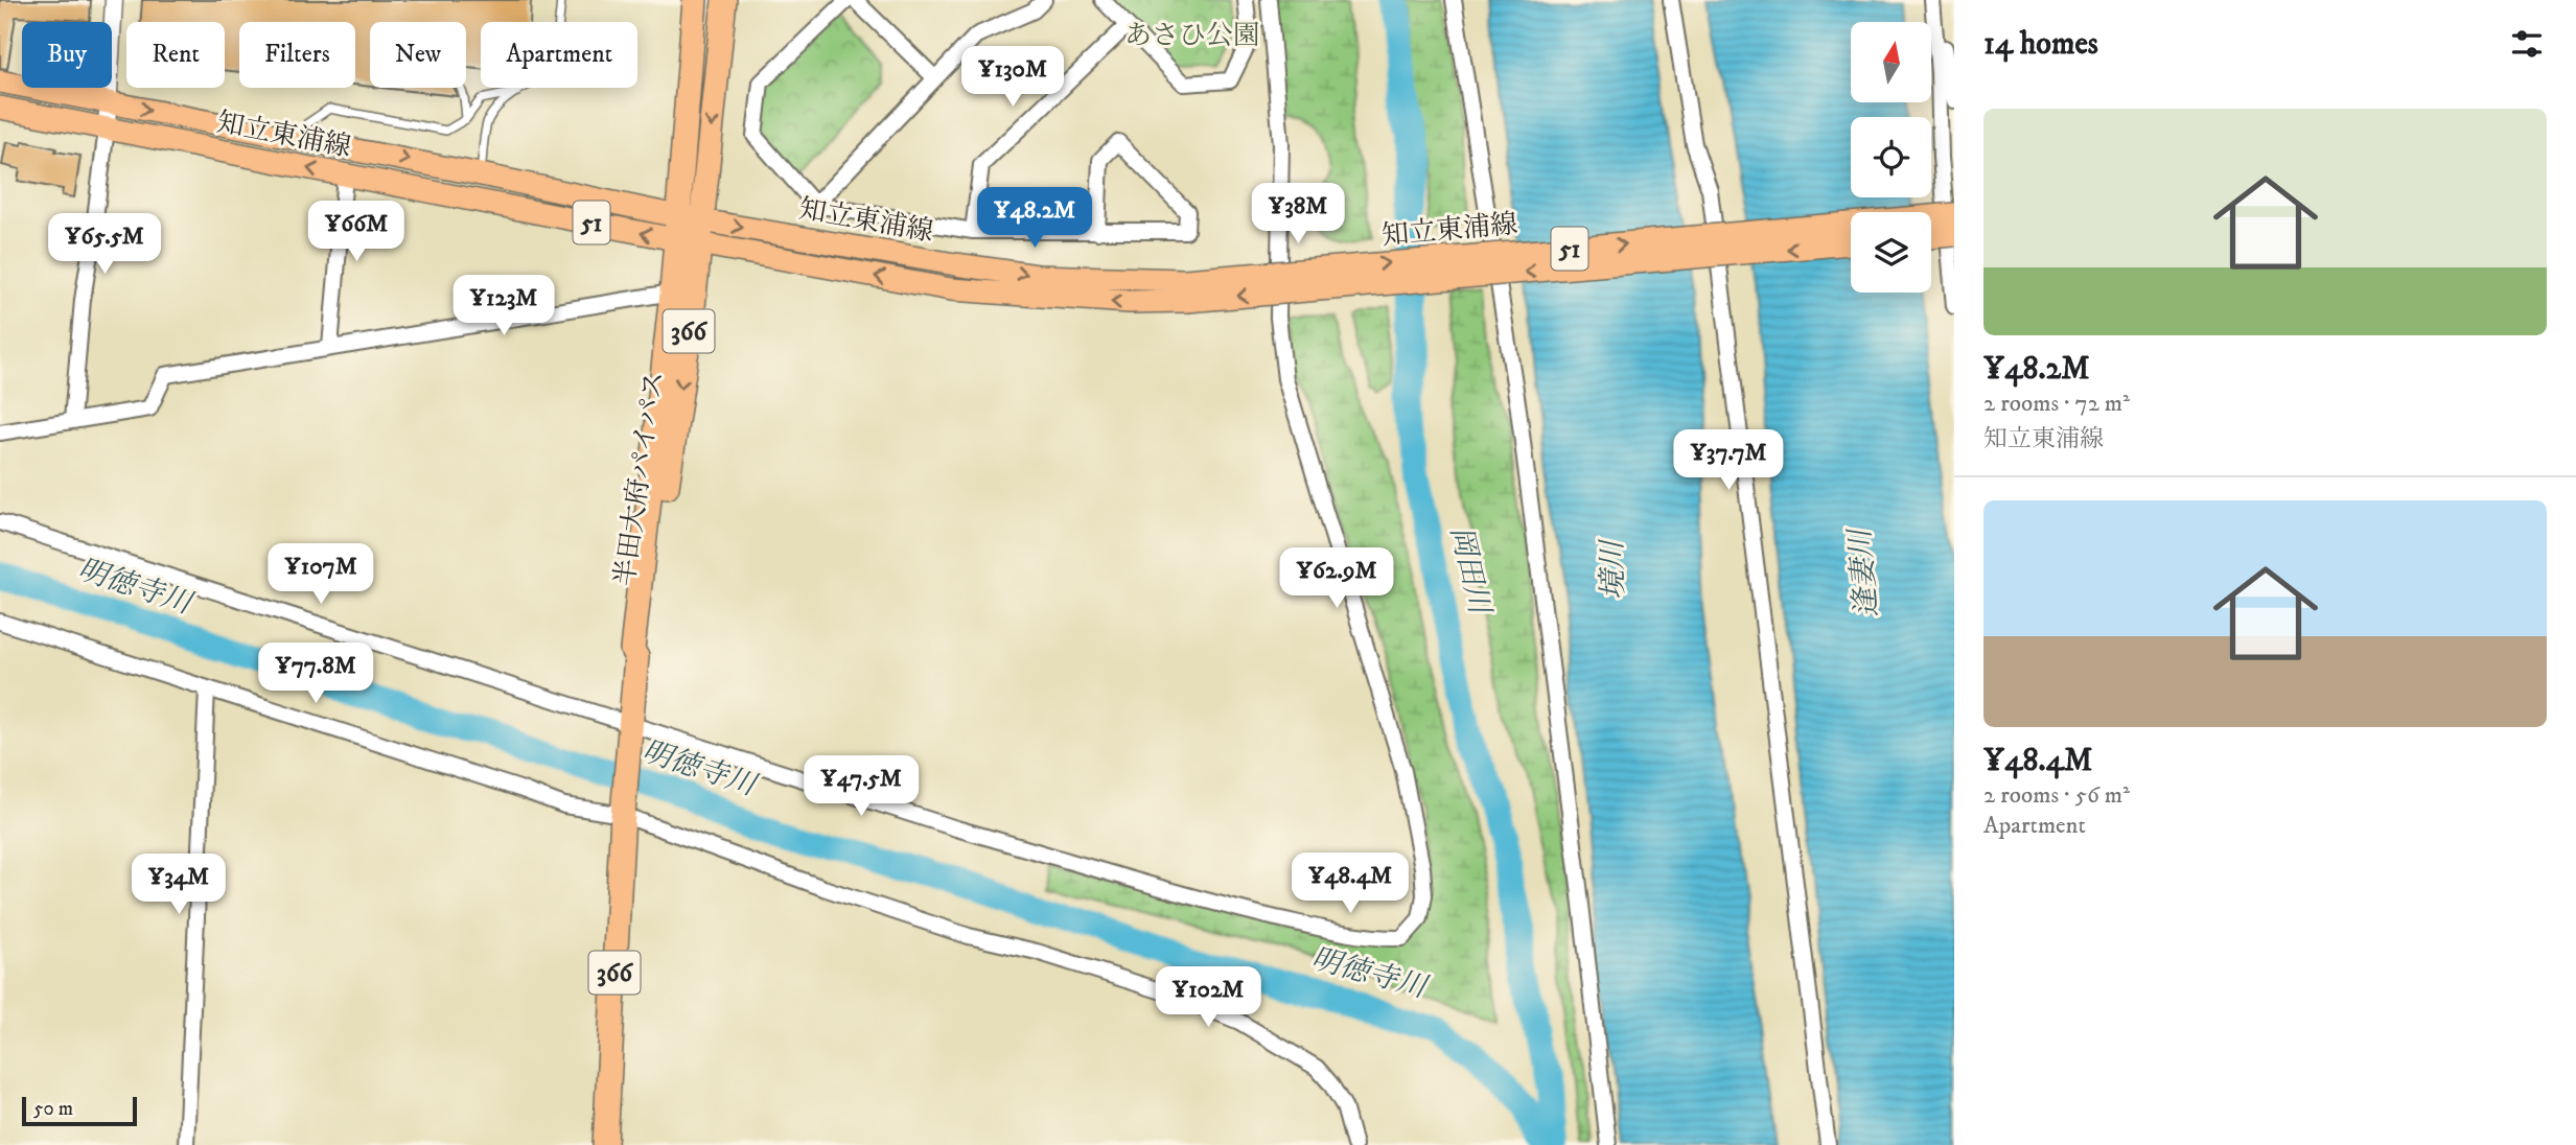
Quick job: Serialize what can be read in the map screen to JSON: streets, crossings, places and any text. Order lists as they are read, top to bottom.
{
  "streets": {
    "highway": ["366", "半田大府パイパス"],
    "main road": ["知立東浦線", "51"]
  },
  "crossings": [
    ["知立東浦線", "半田大府パイパス"]
  ],
  "water": [
    "岡田川",
    "境川",
    "逢妻川",
    "明徳寺川"
  ],
  "parks": ["あさひ公園"],
  "scale_bar": "50 m",
  "north": "top",
  "page": {
    "heading": "14 homes",
    "chip": [
      "Buy",
      "Rent",
      "Filters",
      "New",
      "Apartment"
    ],
    "price": [
      "¥130M",
      "¥38M",
      "¥48.2M",
      "¥66M",
      "¥65.5M",
      "¥123M",
      "¥37.7M",
      "¥107M",
      "¥62.9M",
      "¥77.8M",
      "¥47.5M",
      "¥48.4M",
      "¥34M",
      "¥102M"
    ],
    "list": [
      {
        "name": "¥48.2M",
        "note": "2 rooms · 72 m² · 知立東浦線"
      },
      {
        "name": "¥48.4M",
        "note": "2 rooms · 56 m² · Apartment"
      }
    ],
    "scale": "50 m"
  }
}
